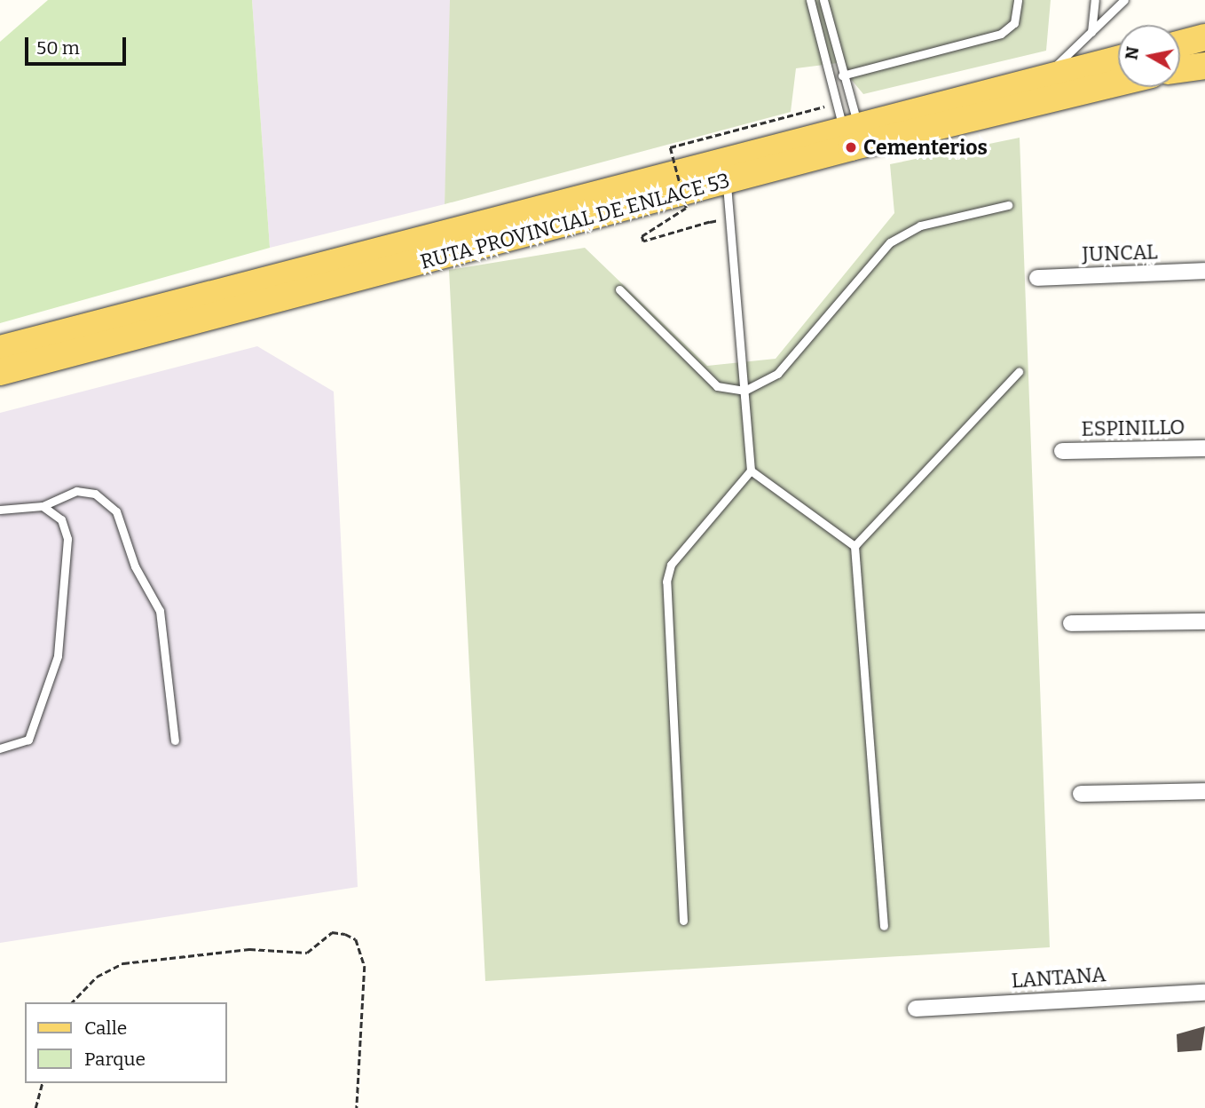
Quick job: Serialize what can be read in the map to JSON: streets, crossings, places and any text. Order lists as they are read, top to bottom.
{
  "streets": {
    "main road": ["RUTA PROVINCIAL DE ENLACE 53"],
    "street": ["JUNCAL", "ESPINILLO", "LANTANA"]
  },
  "places": ["Cementerios"],
  "legend": ["Calle", "Parque"],
  "scale_bar": "50 m",
  "north": "left"
}
